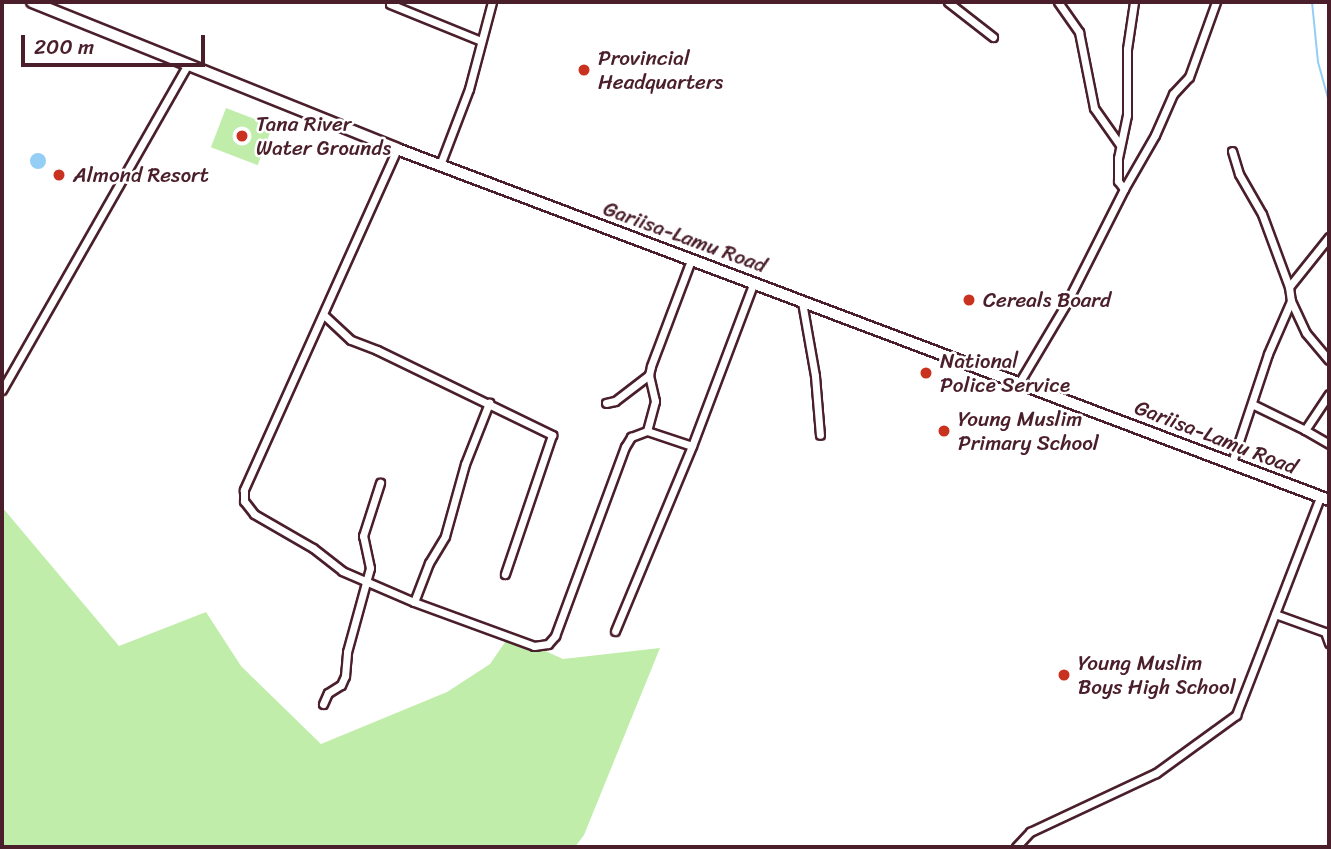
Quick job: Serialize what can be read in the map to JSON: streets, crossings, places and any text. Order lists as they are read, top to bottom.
{
  "streets": {
    "street": ["Gariisa-Lamu Road"]
  },
  "places": [
    "Provincial Headquarters",
    "Tana River Water Grounds",
    "Almond Resort",
    "Cereals Board",
    "National Police Service",
    "Young Muslim Primary School",
    "Young Muslim Boys High School"
  ],
  "scale_bar": "200 m"
}
